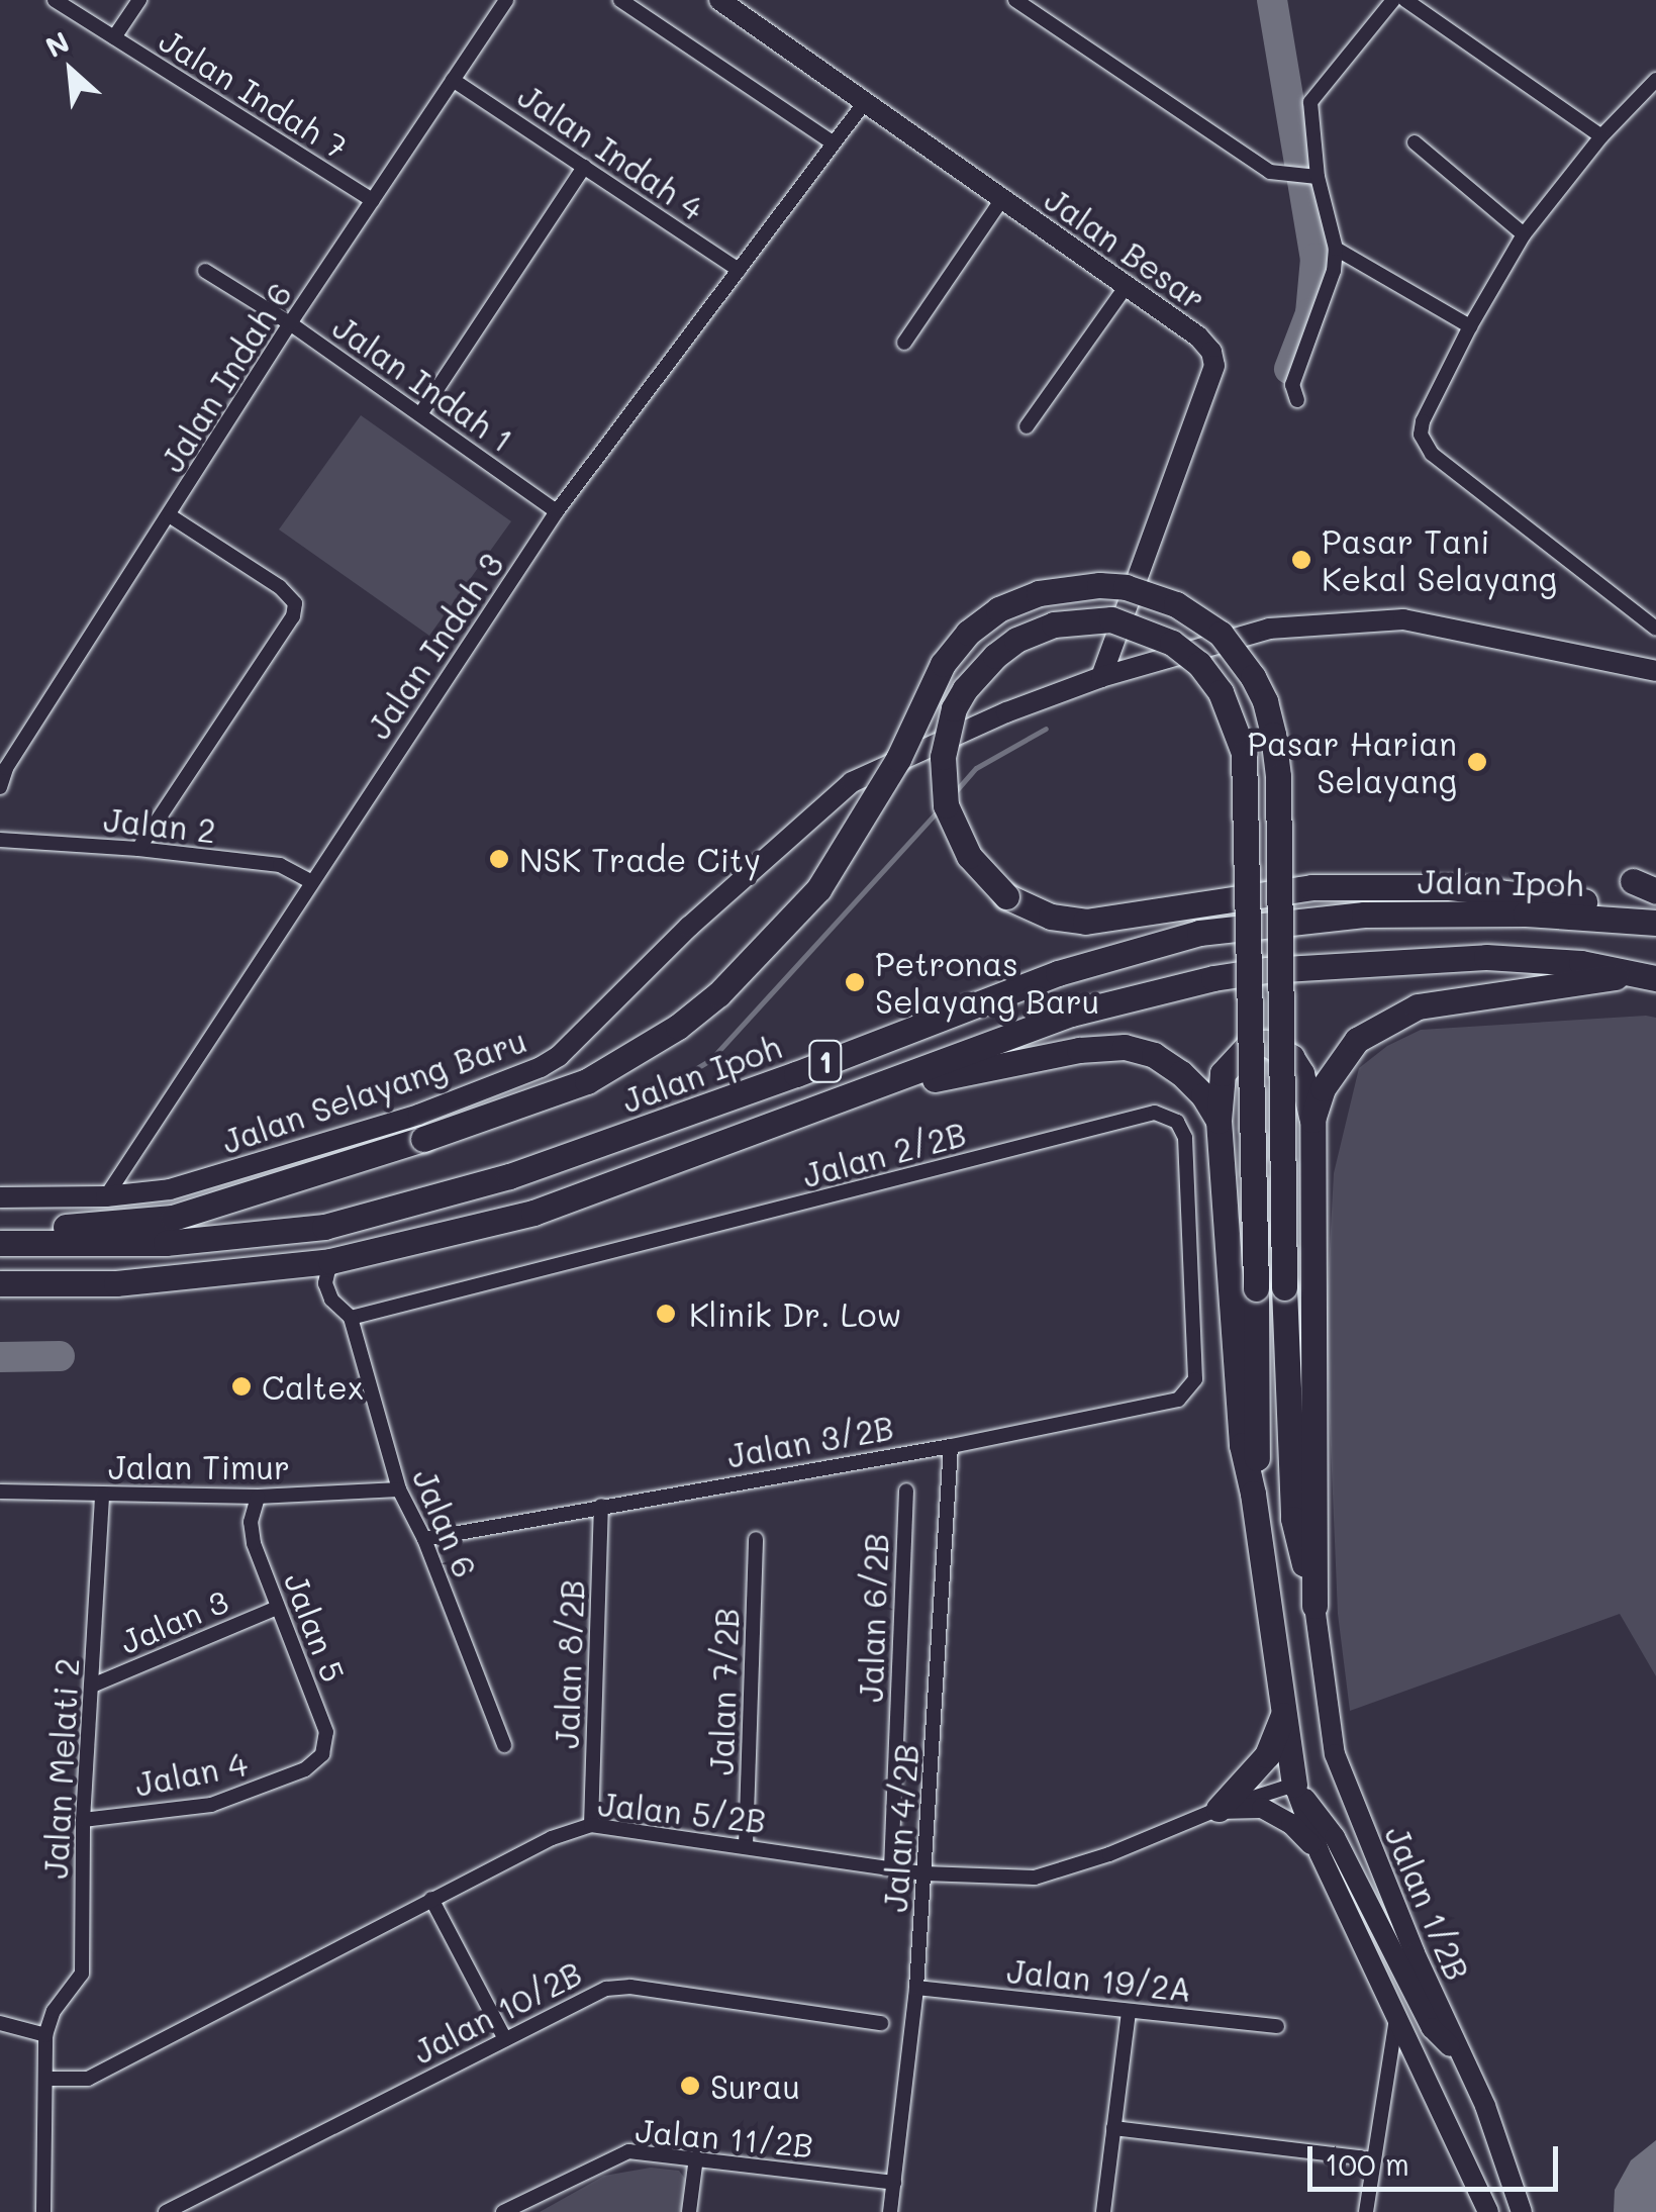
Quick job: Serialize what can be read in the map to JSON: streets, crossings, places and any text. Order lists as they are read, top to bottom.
{
  "streets": {
    "highway": ["Jalan Ipoh", "1"],
    "street": [
      "Jalan Indah 7",
      "Jalan Indah 4",
      "Jalan Besar",
      "Jalan Indah 6",
      "Jalan Indah 1",
      "Jalan Indah 3",
      "Jalan 2",
      "Jalan Selayang Baru",
      "Jalan 2/2B",
      "Jalan 3/2B",
      "Jalan Timur",
      "Jalan 6",
      "Jalan 6/2B",
      "Jalan 3",
      "Jalan 5",
      "Jalan 8/2B",
      "Jalan 7/2B",
      "Jalan Melati 2",
      "Jalan 4",
      "Jalan 5/2B",
      "Jalan 4/2B",
      "Jalan 1/2B",
      "Jalan 19/2A",
      "Jalan 10/2B",
      "Jalan 11/2B"
    ]
  },
  "crossings": [
    ["Jalan Indah 7", "Jalan Indah 6"],
    ["Jalan Indah 4", "Jalan Indah 6"],
    ["Jalan Indah 4", "Jalan Indah 3"],
    ["Jalan Besar", "Jalan Indah 3"],
    ["Jalan Besar", "Jalan Selayang Baru"],
    ["Jalan Indah 6", "Jalan Indah 1"],
    ["Jalan Indah 1", "Jalan Indah 3"],
    ["Jalan Indah 3", "Jalan 2"],
    ["Jalan Indah 3", "Jalan Selayang Baru"],
    ["1", "Jalan 6"],
    ["Jalan 2/2B", "Jalan 3/2B"],
    ["Jalan 2/2B", "Jalan 6"],
    ["Jalan 3/2B", "Jalan 6"],
    ["Jalan 3/2B", "Jalan 8/2B"],
    ["Jalan 3/2B", "Jalan 4/2B"],
    ["Jalan Timur", "Jalan 6"],
    ["Jalan Timur", "Jalan 5"],
    ["Jalan Timur", "Jalan Melati 2"],
    ["Jalan 6/2B", "Jalan 5/2B"],
    ["Jalan 3", "Jalan 5"],
    ["Jalan 3", "Jalan Melati 2"],
    ["Jalan 5", "Jalan 4"],
    ["Jalan 8/2B", "Jalan 5/2B"],
    ["Jalan 7/2B", "Jalan 5/2B"],
    ["Jalan Melati 2", "Jalan 4"],
    ["Jalan 5/2B", "Jalan 4/2B"],
    ["Jalan 4/2B", "Jalan 19/2A"],
    ["Jalan 4/2B", "Jalan 11/2B"]
  ],
  "places": [
    "Pasar Tani Kekal Selayang",
    "Pasar Harian Selayang",
    "NSK Trade City",
    "Petronas Selayang Baru",
    "Klinik Dr. Low",
    "Caltex",
    "Surau"
  ],
  "scale_bar": "100 m",
  "north": "top left"
}
